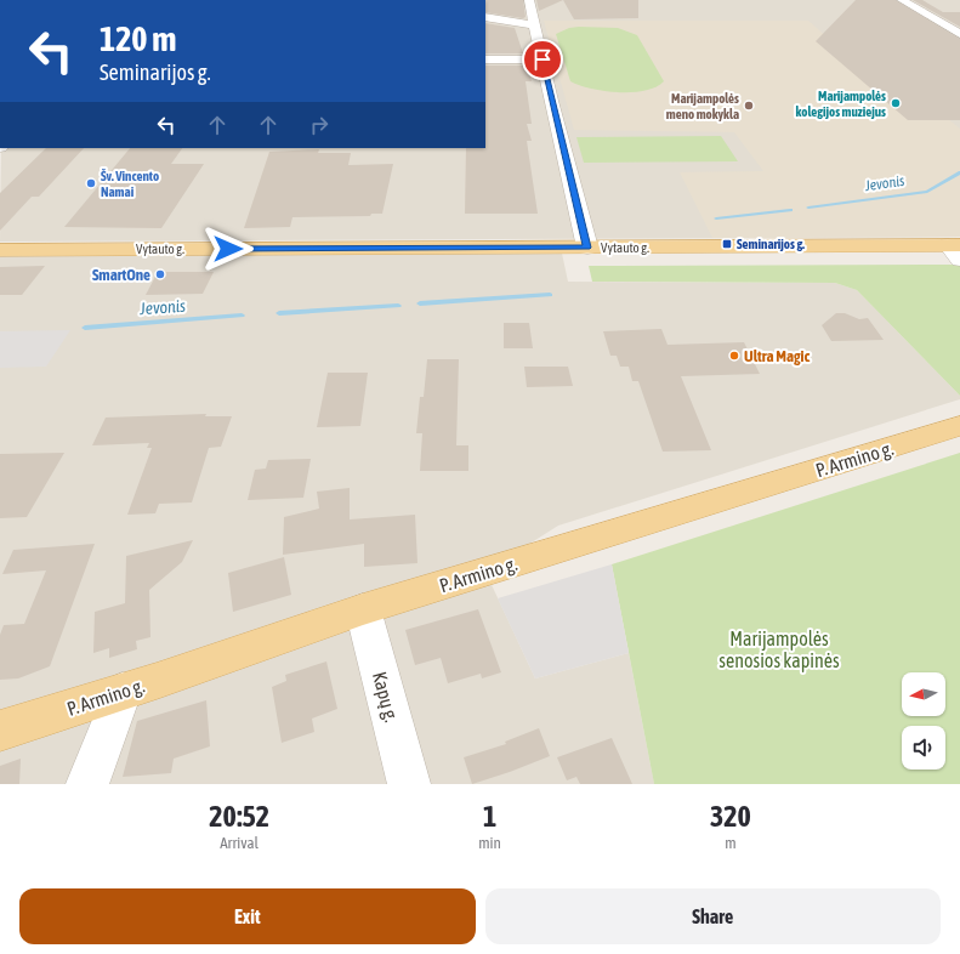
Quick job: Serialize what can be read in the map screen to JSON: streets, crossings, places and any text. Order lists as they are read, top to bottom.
{
  "streets": {
    "main road": ["Vytauto g.", "P. Armino g."],
    "street": ["Kapų g."]
  },
  "crossings": [
    ["P. Armino g.", "Kapų g."]
  ],
  "water": ["Jevonis"],
  "parks": ["Marijampolės senosios kapinės"],
  "places": {
    "other": [
      "Marijampolės kolegijos muziejus",
      "Marijampolės meno mokykla",
      "Šv. Vincento Namai",
      "SmartOne",
      "Ultra Magic"
    ],
    "transit": ["Seminarijos g."]
  },
  "north": "left",
  "page": {
    "turn": ["120 m", "Seminarijos g."],
    "eta": [
      "20:52",
      "Arrival",
      "1",
      "min",
      "320",
      "m"
    ],
    "buttons": ["Exit", "Share"]
  }
}
